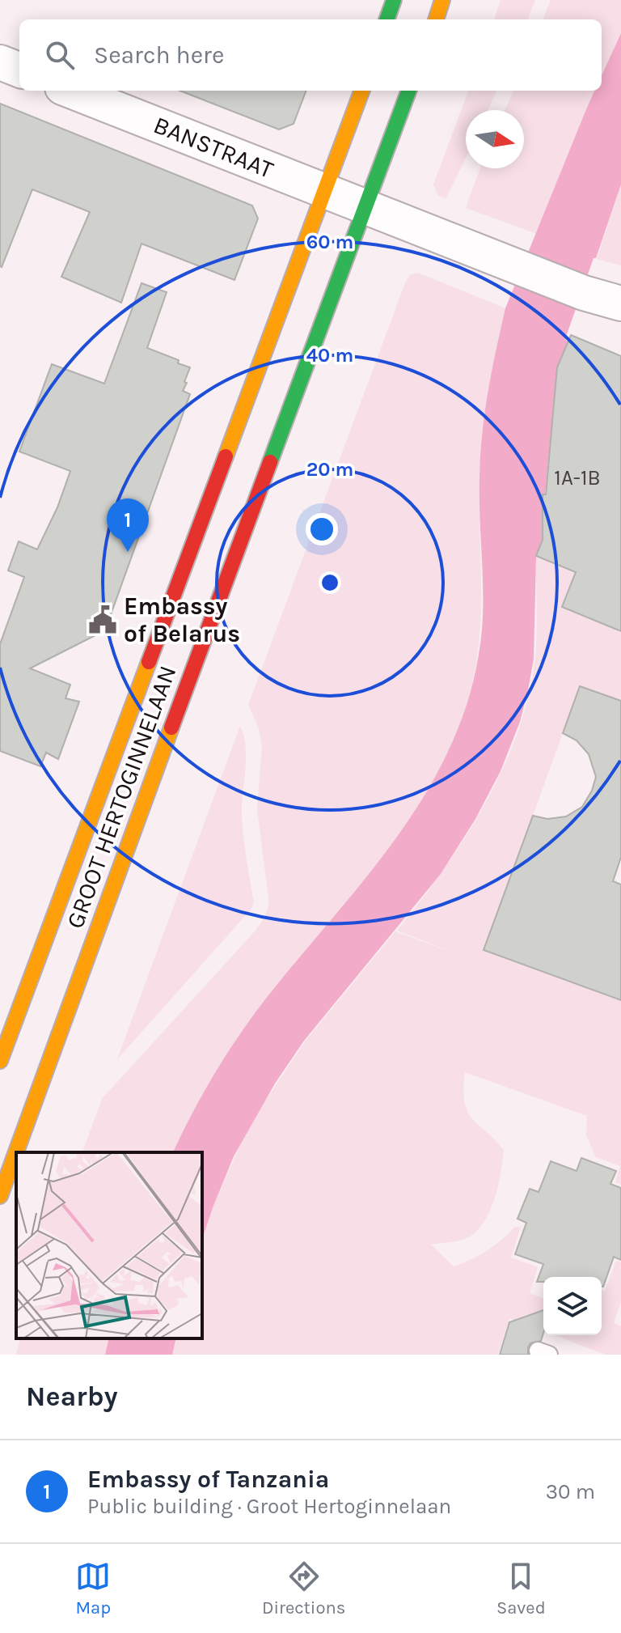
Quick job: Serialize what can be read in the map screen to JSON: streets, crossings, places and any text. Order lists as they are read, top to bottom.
{
  "streets": {
    "main road": ["GROOT HERTOGINNELAAN"],
    "street": ["BANSTRAAT"]
  },
  "crossings": [
    ["BANSTRAAT", "GROOT HERTOGINNELAAN"]
  ],
  "places": {
    "public building": ["Embassy of Belarus"]
  },
  "house_numbers": ["1A-1B"],
  "north": "right",
  "page": {
    "search": "Search here",
    "pins": "1",
    "heading": "Nearby",
    "list": [
      {
        "mark": "1",
        "name": "Embassy of Tanzania",
        "note": "Public building · Groot Hertoginnelaan",
        "value": "30 m"
      }
    ],
    "nav": ["Map", "Directions", "Saved"]
  },
  "rings": ["60 m", "40 m", "20 m"]
}
